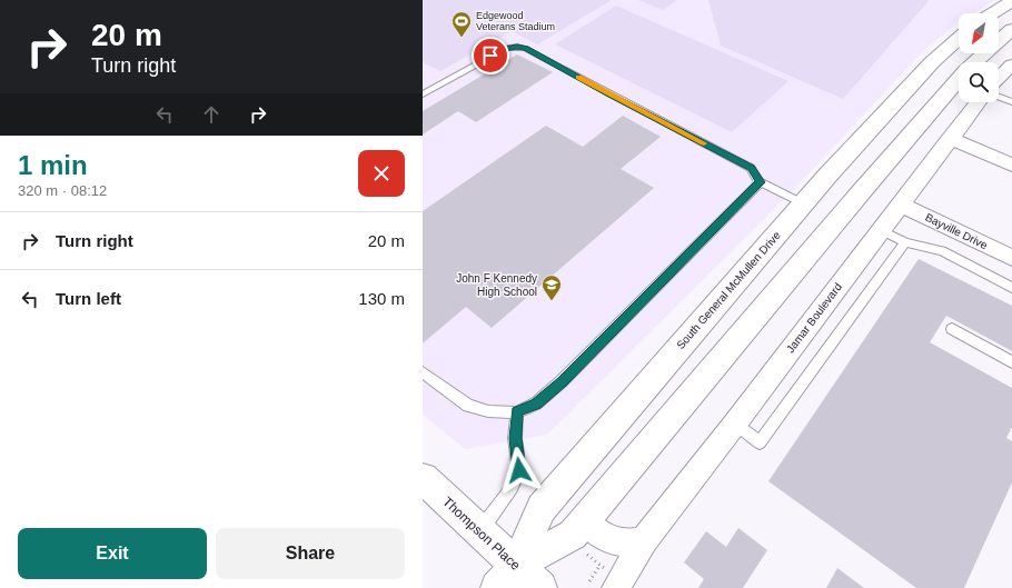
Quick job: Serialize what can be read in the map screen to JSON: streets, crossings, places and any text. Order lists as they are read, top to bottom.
{
  "streets": {
    "main road": ["South General McMullen Drive", "Thompson Place"],
    "street": ["Bayville Drive", "Jamar Boulevard"]
  },
  "crossings": [
    ["Bayville Drive", "Jamar Boulevard"],
    ["South General McMullen Drive", "Thompson Place"]
  ],
  "places": {
    "sports": ["Edgewood Veterans Stadium"],
    "school or university": ["John F Kennedy High School"]
  },
  "north": "bottom left",
  "page": {
    "turn": ["20 m", "Turn right"],
    "heading": ["1 min", "320 m · 08:12"],
    "list": [
      {
        "name": "Turn right",
        "value": "20 m"
      },
      {
        "name": "Turn left",
        "value": "130 m"
      }
    ],
    "buttons": ["Exit", "Share"]
  }
}
